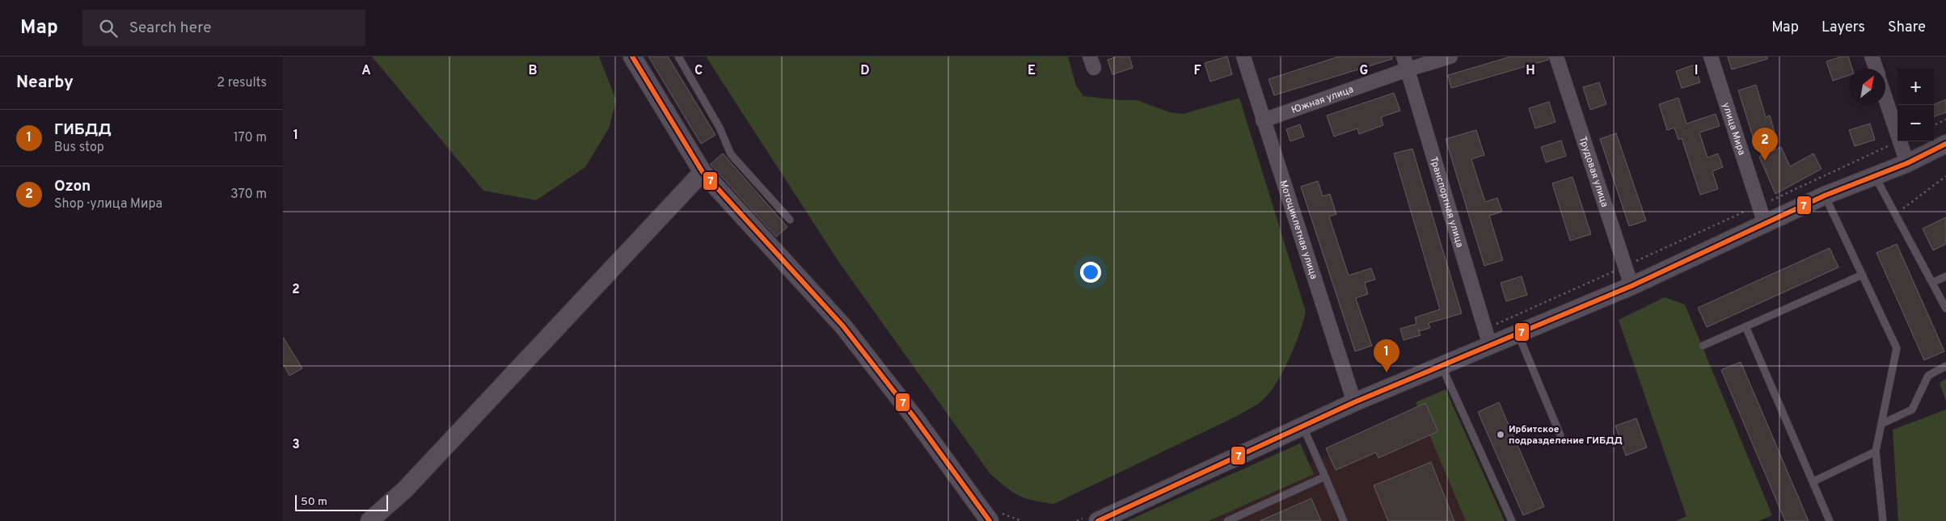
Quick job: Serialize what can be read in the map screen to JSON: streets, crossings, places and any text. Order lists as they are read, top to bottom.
{
  "streets": {
    "street": [
      "Южная улица",
      "улица Мира",
      "Трудовая улица",
      "Транспортная улица",
      "Мотоциклетная улица"
    ]
  },
  "crossings": [
    ["Южная улица", "Транспортная улица"],
    ["Южная улица", "Мотоциклетная улица"]
  ],
  "places": ["Ирбитское подразделение ГИБДД"],
  "lines": ["transit line 7"],
  "scale_bar": "50 m",
  "north": "top right",
  "page": {
    "header": "Map",
    "search": "Search here",
    "nav": ["Map", "Layers", "Share"],
    "heading": ["Nearby", "2 results"],
    "map_buttons": ["+", "−"],
    "list": [
      {
        "mark": "1",
        "name": "ГИБДД",
        "note": "Bus stop",
        "value": "170 m"
      },
      {
        "mark": "2",
        "name": "Ozon",
        "note": "Shop · улица Мира",
        "value": "370 m"
      }
    ],
    "pins": ["2", "1"],
    "scale": "50 m"
  },
  "grid": {
    "columns": [
      "A",
      "B",
      "C",
      "D",
      "E",
      "F",
      "G",
      "H",
      "I"
    ],
    "rows": ["1", "2", "3"]
  }
}
